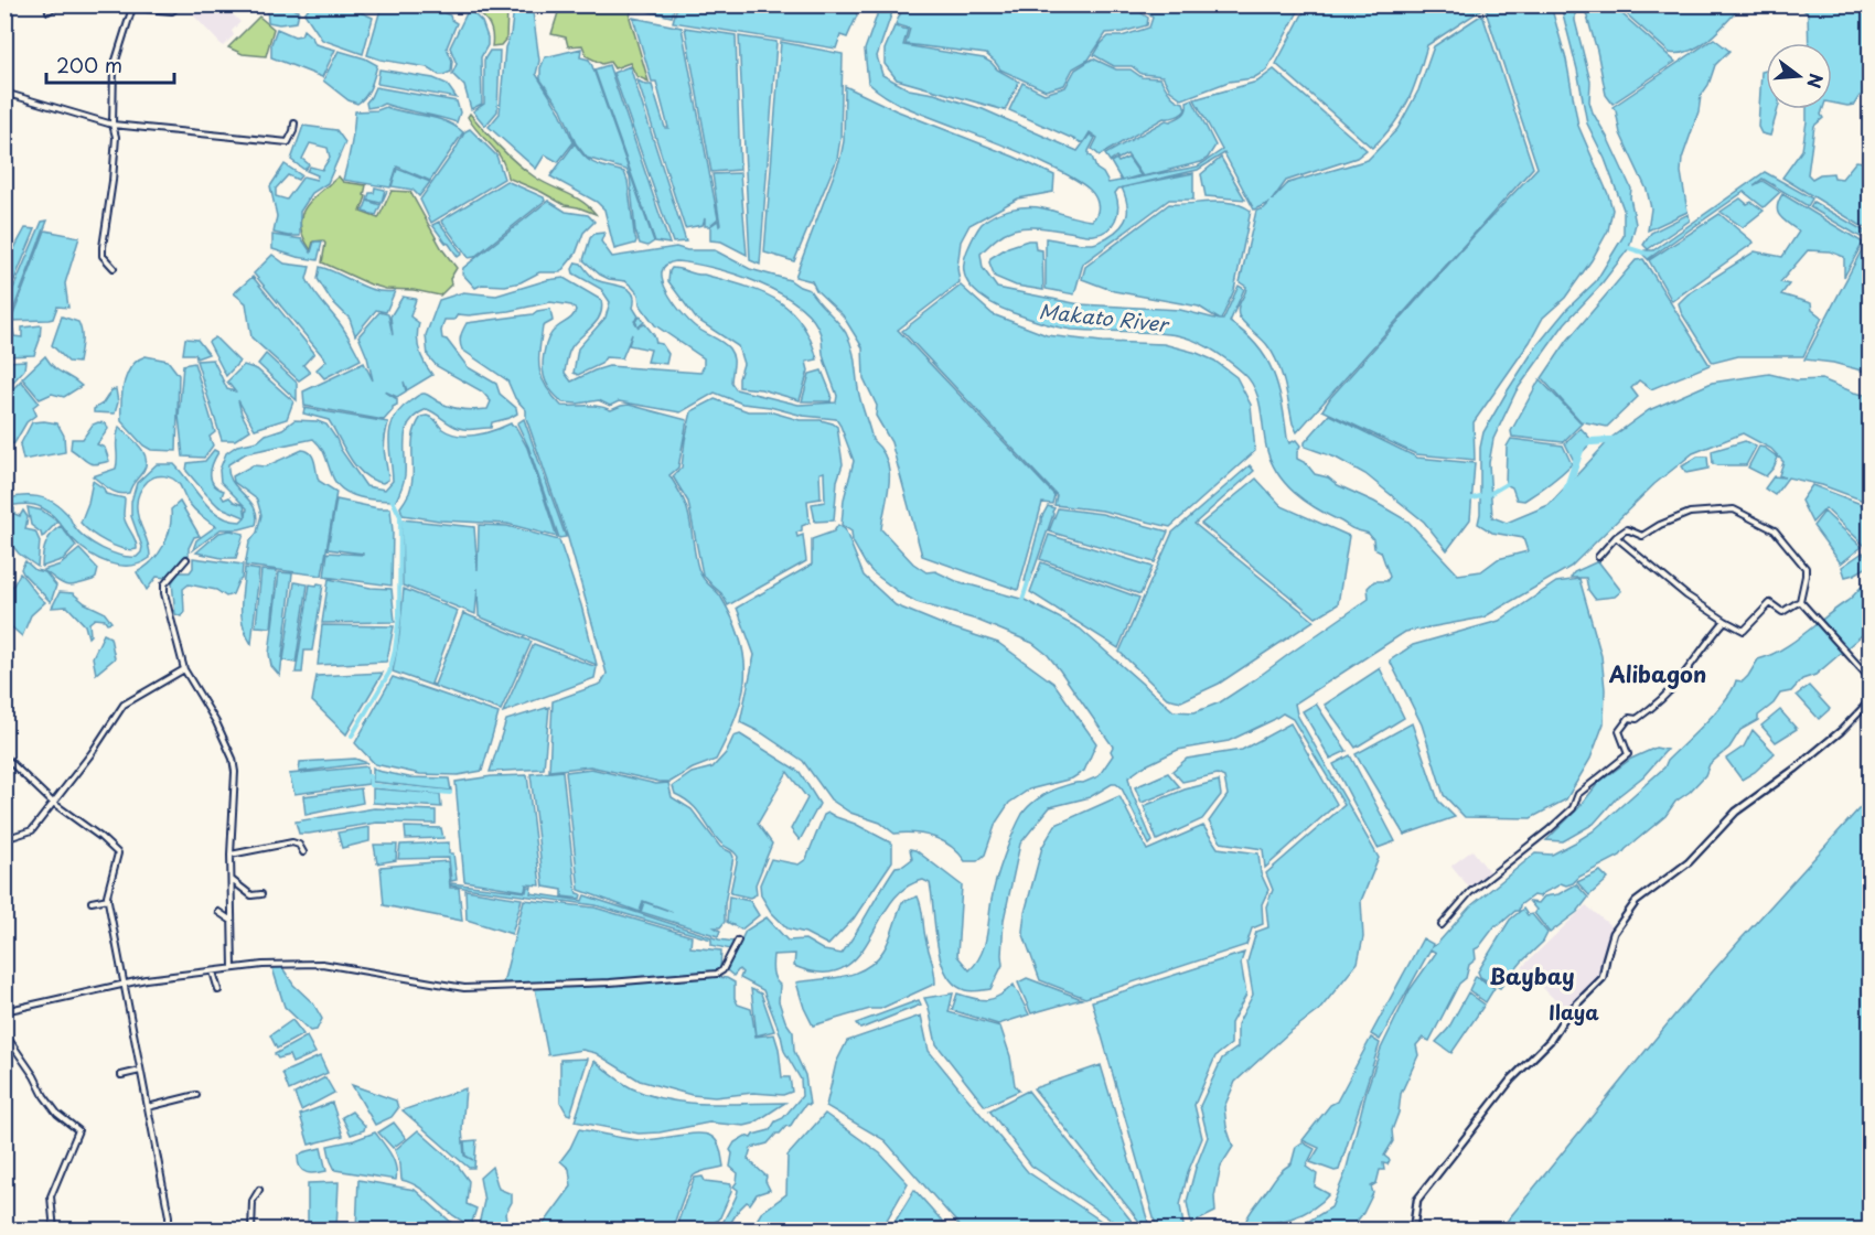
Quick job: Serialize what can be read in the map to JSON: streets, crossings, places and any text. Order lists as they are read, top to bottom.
{
  "districts": ["Alibagon", "Baybay", "Ilaya"],
  "water": ["Makato River"],
  "scale_bar": "200 m",
  "north": "right"
}
